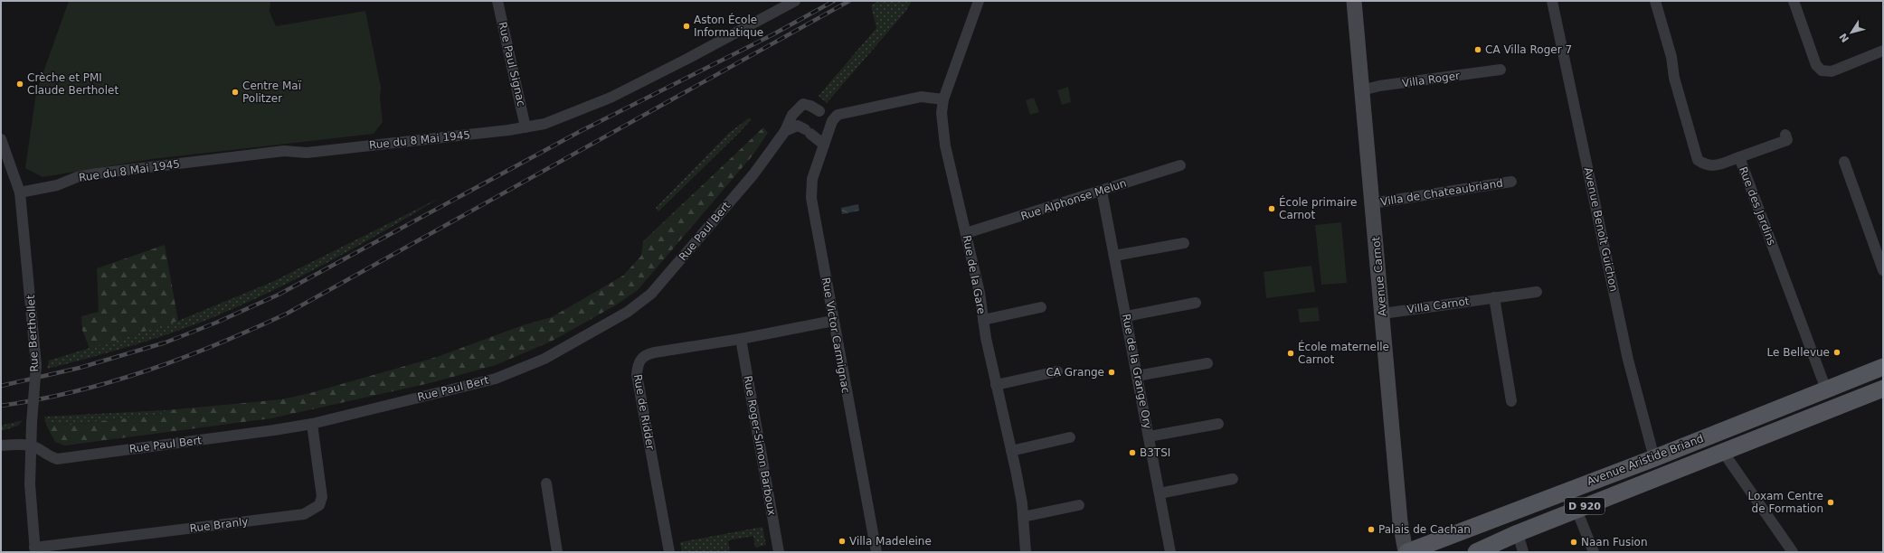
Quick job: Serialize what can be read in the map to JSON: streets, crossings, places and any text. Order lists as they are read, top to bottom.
{
  "streets": {
    "main road": ["Avenue Aristide Briand", "D 920"],
    "street": [
      "Rue Paul Signac",
      "Villa Roger",
      "Rue du 8 Mai 1945",
      "Villa de Chateaubriand",
      "Rue Alphonse Melun",
      "Rue des Jardins",
      "Avenue Benoît Guichon",
      "Rue Paul Bert",
      "Rue de la Gare",
      "Avenue Carnot",
      "Villa Carnot",
      "Rue Berthollet",
      "Rue Victor Carmignac",
      "Rue de la Grange Ory",
      "Rue de Ridder",
      "Rue Roger-Simon Barboux",
      "Rue Branly"
    ]
  },
  "crossings": [
    ["Rue Paul Signac", "Rue du 8 Mai 1945"],
    ["Villa Roger", "Avenue Carnot"],
    ["Rue du 8 Mai 1945", "Rue Berthollet"],
    ["Villa de Chateaubriand", "Avenue Carnot"],
    ["Rue Alphonse Melun", "Rue de la Gare"],
    ["Rue Alphonse Melun", "Rue de la Grange Ory"],
    ["Rue des Jardins", "Avenue Aristide Briand"],
    ["Avenue Benoît Guichon", "Avenue Aristide Briand"],
    ["Rue Paul Bert", "Rue Berthollet"],
    ["Rue Paul Bert", "Rue Victor Carmignac"],
    ["Rue Paul Bert", "Rue Branly"],
    ["Avenue Carnot", "Villa Carnot"],
    ["Avenue Carnot", "Avenue Aristide Briand"],
    ["Rue Berthollet", "Rue Branly"],
    ["Rue Victor Carmignac", "Rue de Ridder"],
    ["Rue de Ridder", "Rue Roger-Simon Barboux"]
  ],
  "places": [
    "Aston École Informatique",
    "CA Villa Roger 7",
    "Crèche et PMI Claude Bertholet",
    "Centre Maï Politzer",
    "École primaire Carnot",
    "Le Bellevue",
    "École maternelle Carnot",
    "CA Grange",
    "B3TSI",
    "Loxam Centre de Formation",
    "Palais de Cachan",
    "Villa Madeleine",
    "Naan Fusion"
  ],
  "north": "bottom left"
}
